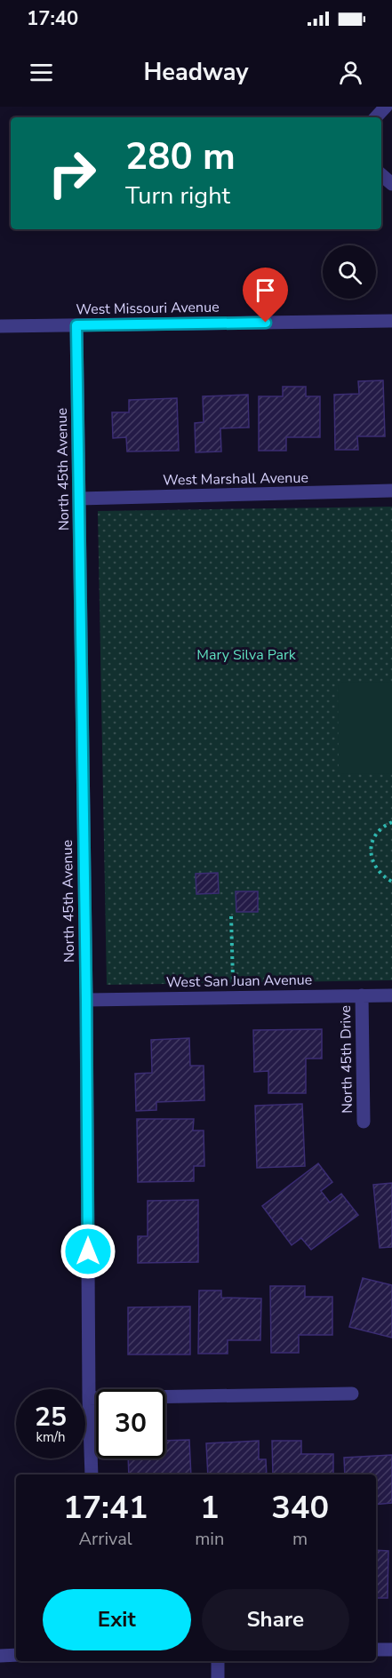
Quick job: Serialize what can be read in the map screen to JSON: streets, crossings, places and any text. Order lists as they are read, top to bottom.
{
  "streets": {
    "street": [
      "West Missouri Avenue",
      "North 45th Avenue",
      "West Marshall Avenue",
      "West San Juan Avenue",
      "North 45th Drive"
    ]
  },
  "crossings": [
    ["West Missouri Avenue", "North 45th Avenue"],
    ["North 45th Avenue", "West Marshall Avenue"],
    ["North 45th Avenue", "West San Juan Avenue"],
    ["West San Juan Avenue", "North 45th Drive"]
  ],
  "parks": ["Mary Silva Park"],
  "page": {
    "status": "17:40",
    "header": "Headway",
    "turn": ["280 m", "Turn right"],
    "speed": "25 km/h",
    "limit": "30",
    "eta": [
      "17:41",
      "Arrival",
      "1",
      "min",
      "340",
      "m"
    ],
    "buttons": ["Exit", "Share"]
  }
}
